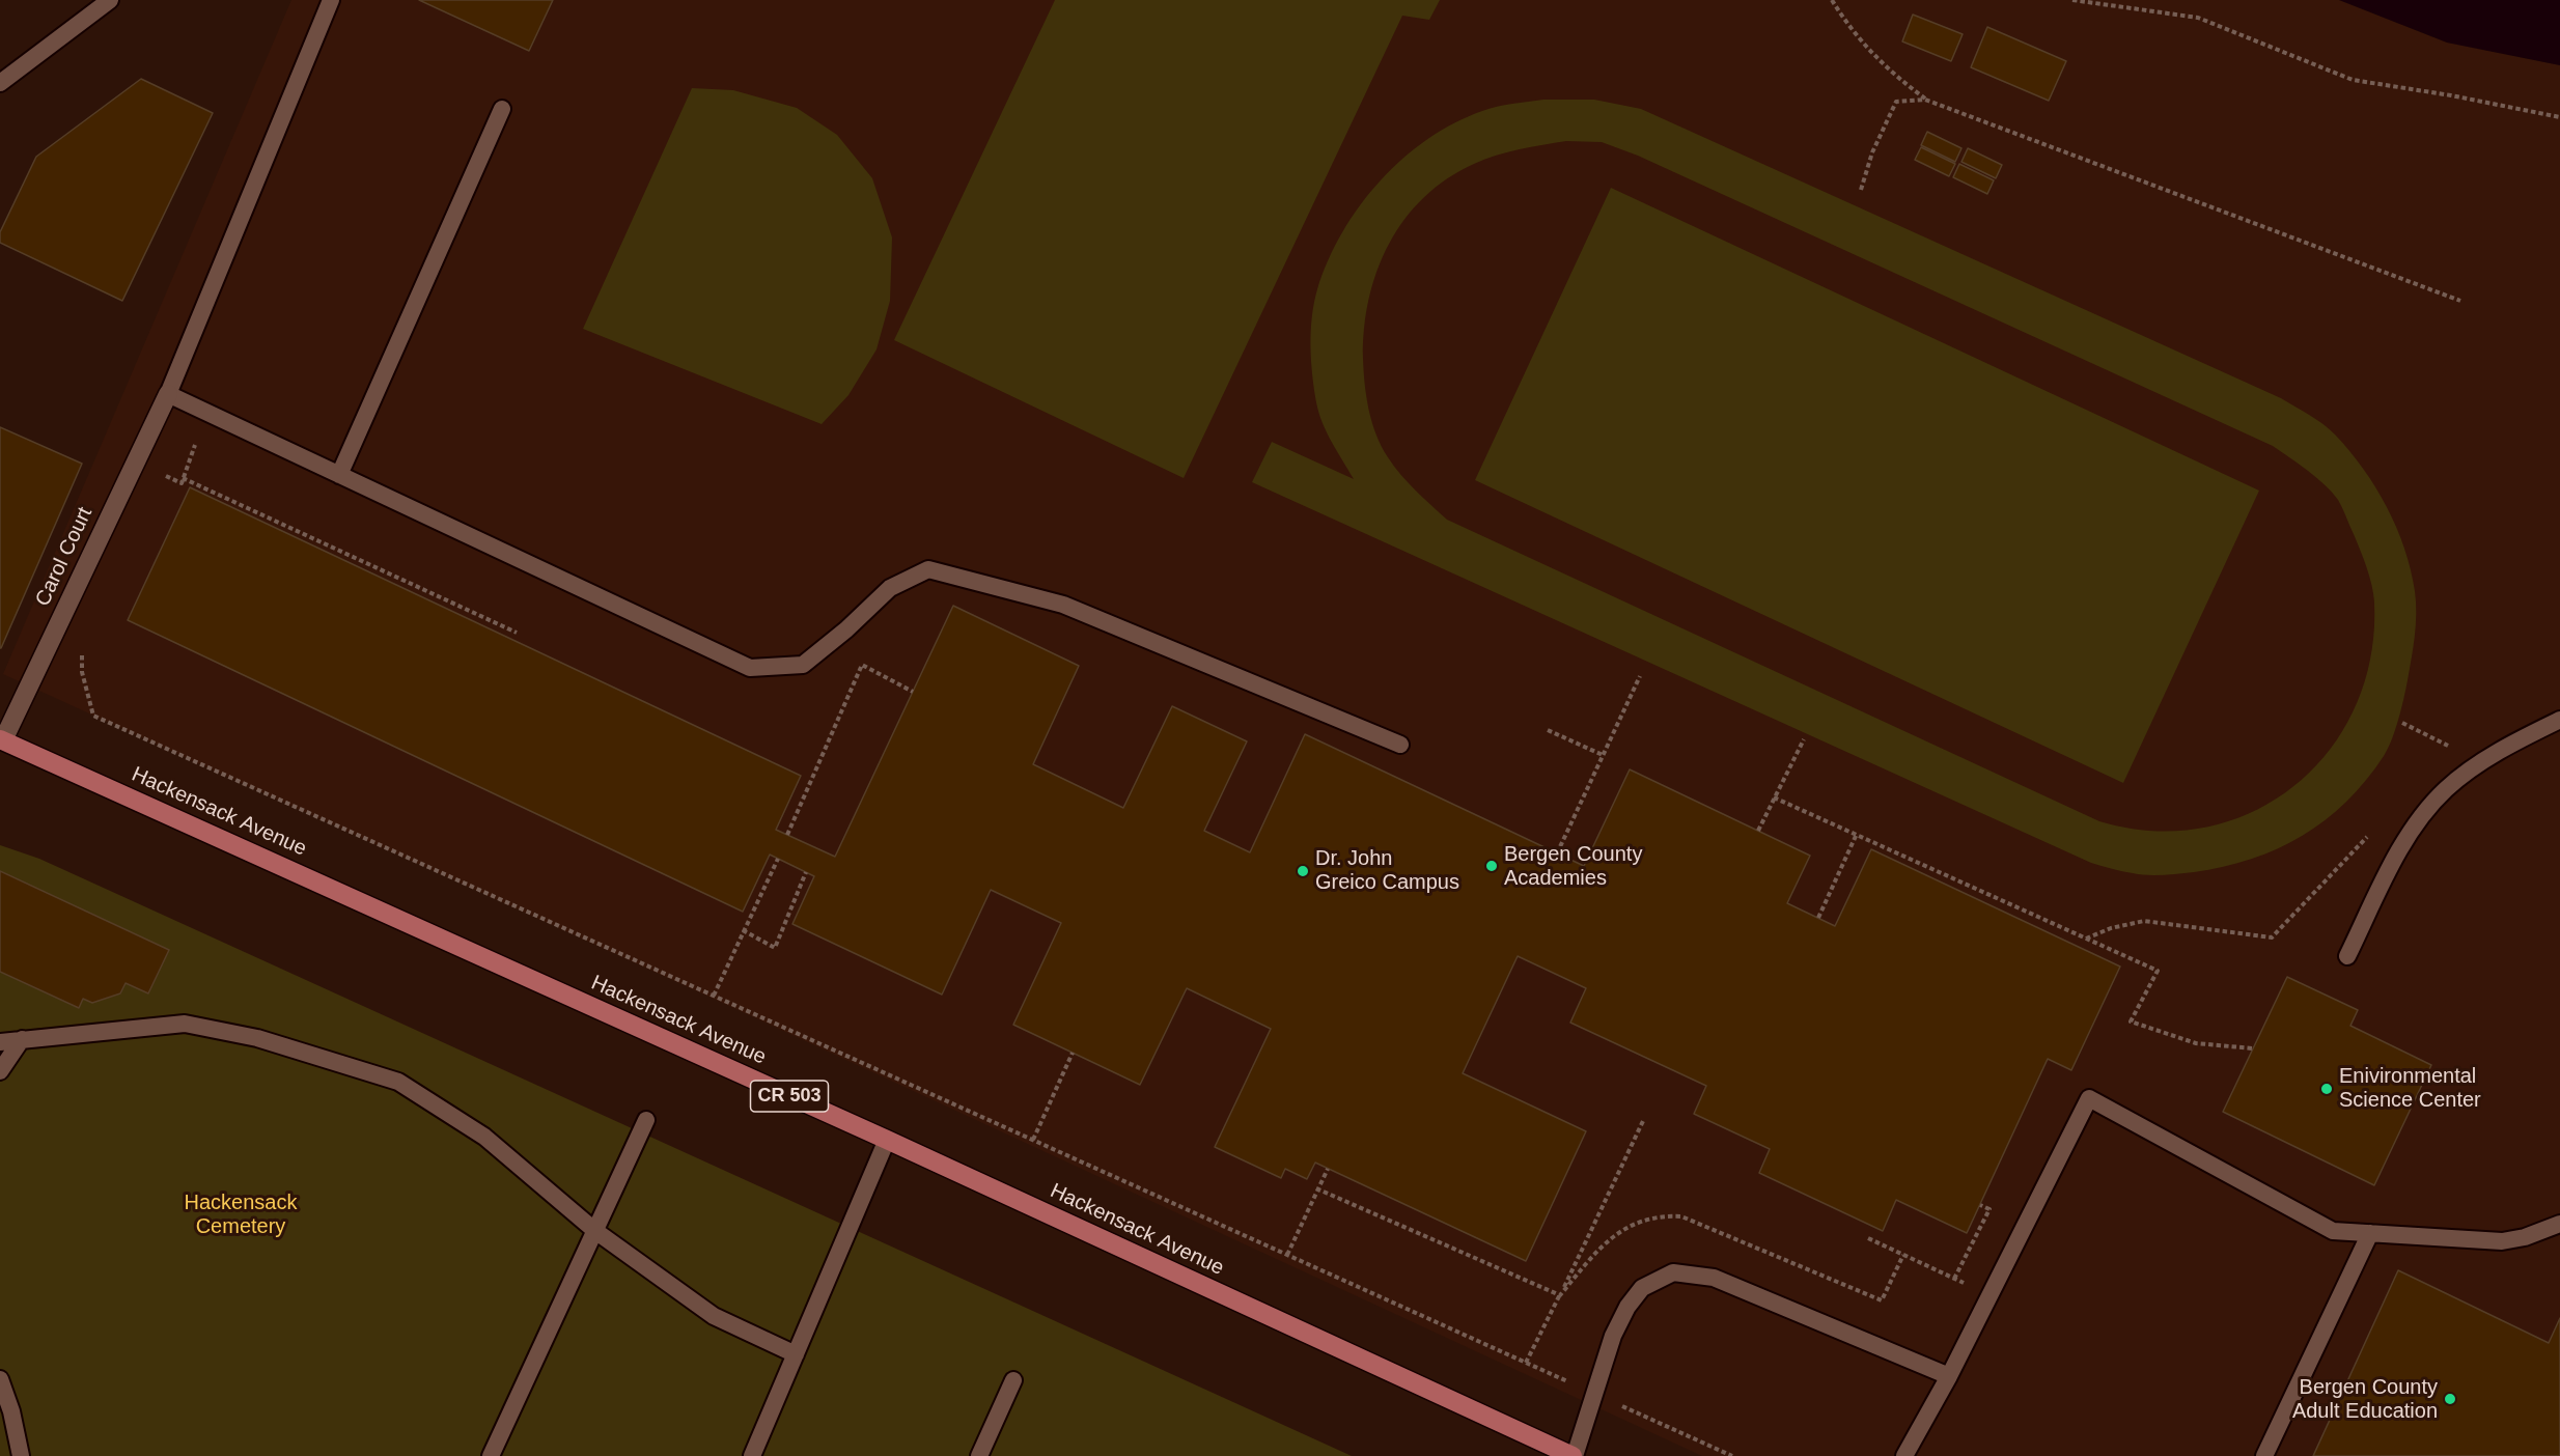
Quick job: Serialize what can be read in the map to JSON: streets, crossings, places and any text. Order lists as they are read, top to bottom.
{
  "streets": {
    "main road": ["Hackensack Avenue", "CR 503"],
    "street": ["Carol Court"]
  },
  "crossings": [
    ["Carol Court", "Hackensack Avenue"]
  ],
  "parks": ["Hackensack Cemetery"],
  "places": [
    "Bergen County Academies",
    "Dr. John Greico Campus",
    "Enivironmental Science Center",
    "Bergen County Adult Education"
  ]
}
